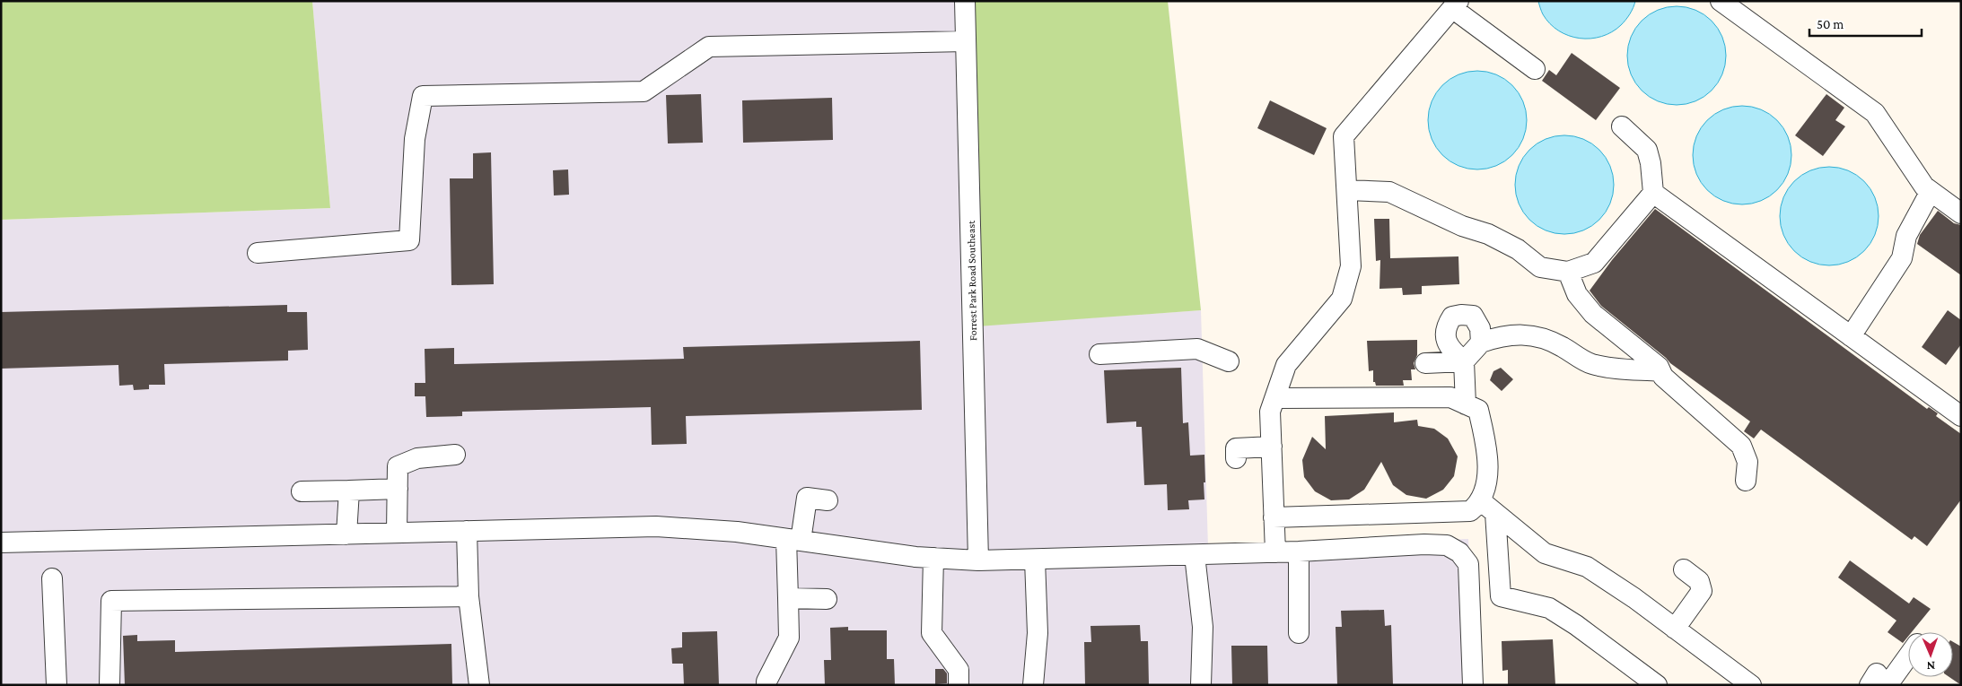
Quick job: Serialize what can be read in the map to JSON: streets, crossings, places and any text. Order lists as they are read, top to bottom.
{
  "streets": {
    "street": ["Forrest Park Road Southeast"]
  },
  "scale_bar": "50 m",
  "north": "bottom"
}
